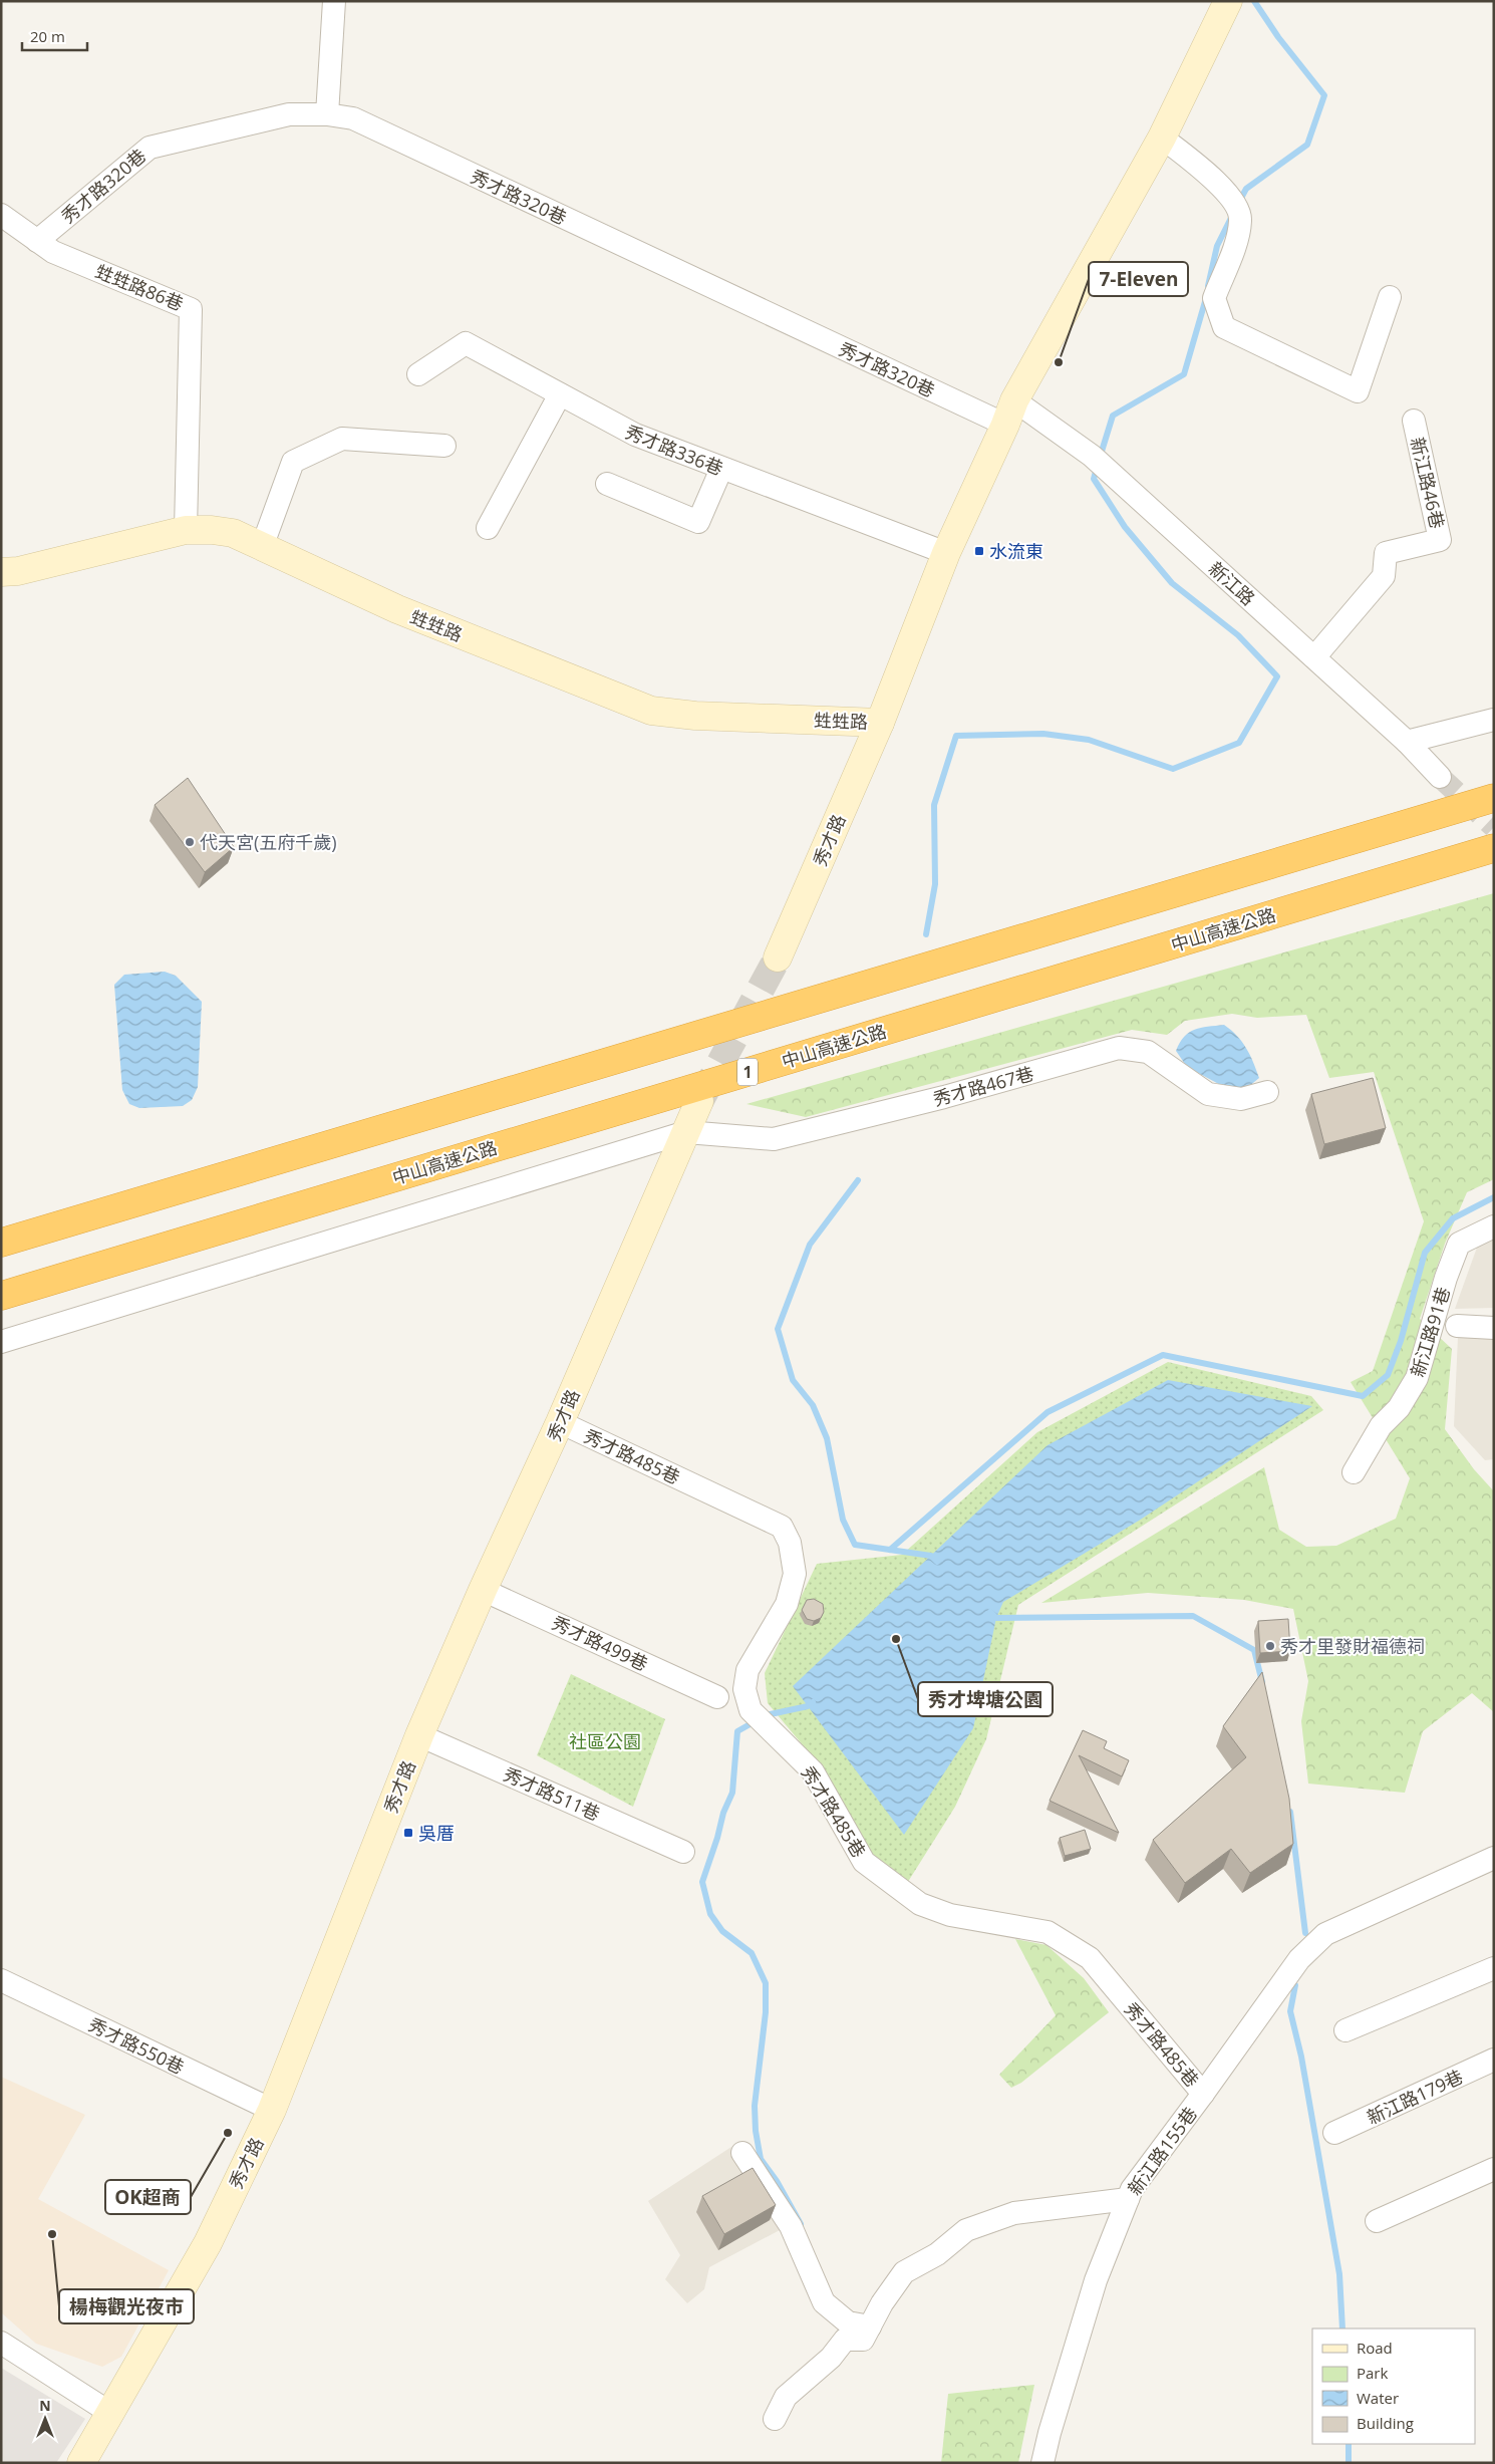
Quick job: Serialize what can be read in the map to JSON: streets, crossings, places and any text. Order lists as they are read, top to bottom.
{
  "streets": {
    "highway": ["中山高速公路", "1"],
    "main road": ["甡甡路", "秀才路"],
    "street": [
      "秀才路320巷",
      "甡甡路86巷",
      "秀才路336巷",
      "新江路46巷",
      "新江路",
      "秀才路467巷",
      "新江路91巷",
      "秀才路485巷",
      "秀才路499巷",
      "秀才路511巷",
      "秀才路550巷",
      "新江路179巷",
      "新江路155巷"
    ]
  },
  "crossings": [
    ["秀才路320巷", "甡甡路86巷"],
    ["秀才路320巷", "新江路"],
    ["秀才路320巷", "秀才路"],
    ["甡甡路86巷", "甡甡路"],
    ["秀才路336巷", "秀才路"],
    ["新江路46巷", "新江路"],
    ["新江路", "秀才路"],
    ["甡甡路", "秀才路"],
    ["秀才路", "秀才路467巷"],
    ["秀才路", "秀才路485巷"],
    ["秀才路", "秀才路499巷"],
    ["秀才路", "秀才路511巷"],
    ["秀才路", "秀才路550巷"],
    ["秀才路485巷", "新江路155巷"]
  ],
  "parks": ["社區公園"],
  "places": {
    "other": [
      "7-Eleven",
      "代天宮(五府千歲)",
      "秀才埤塘公園",
      "秀才里發財福德祠",
      "OK超商",
      "楊梅觀光夜市"
    ],
    "transit": ["水流東", "吳厝"]
  },
  "legend": [
    "Road",
    "Park",
    "Water",
    "Building"
  ],
  "scale_bar": "20 m",
  "north": "top"
}
